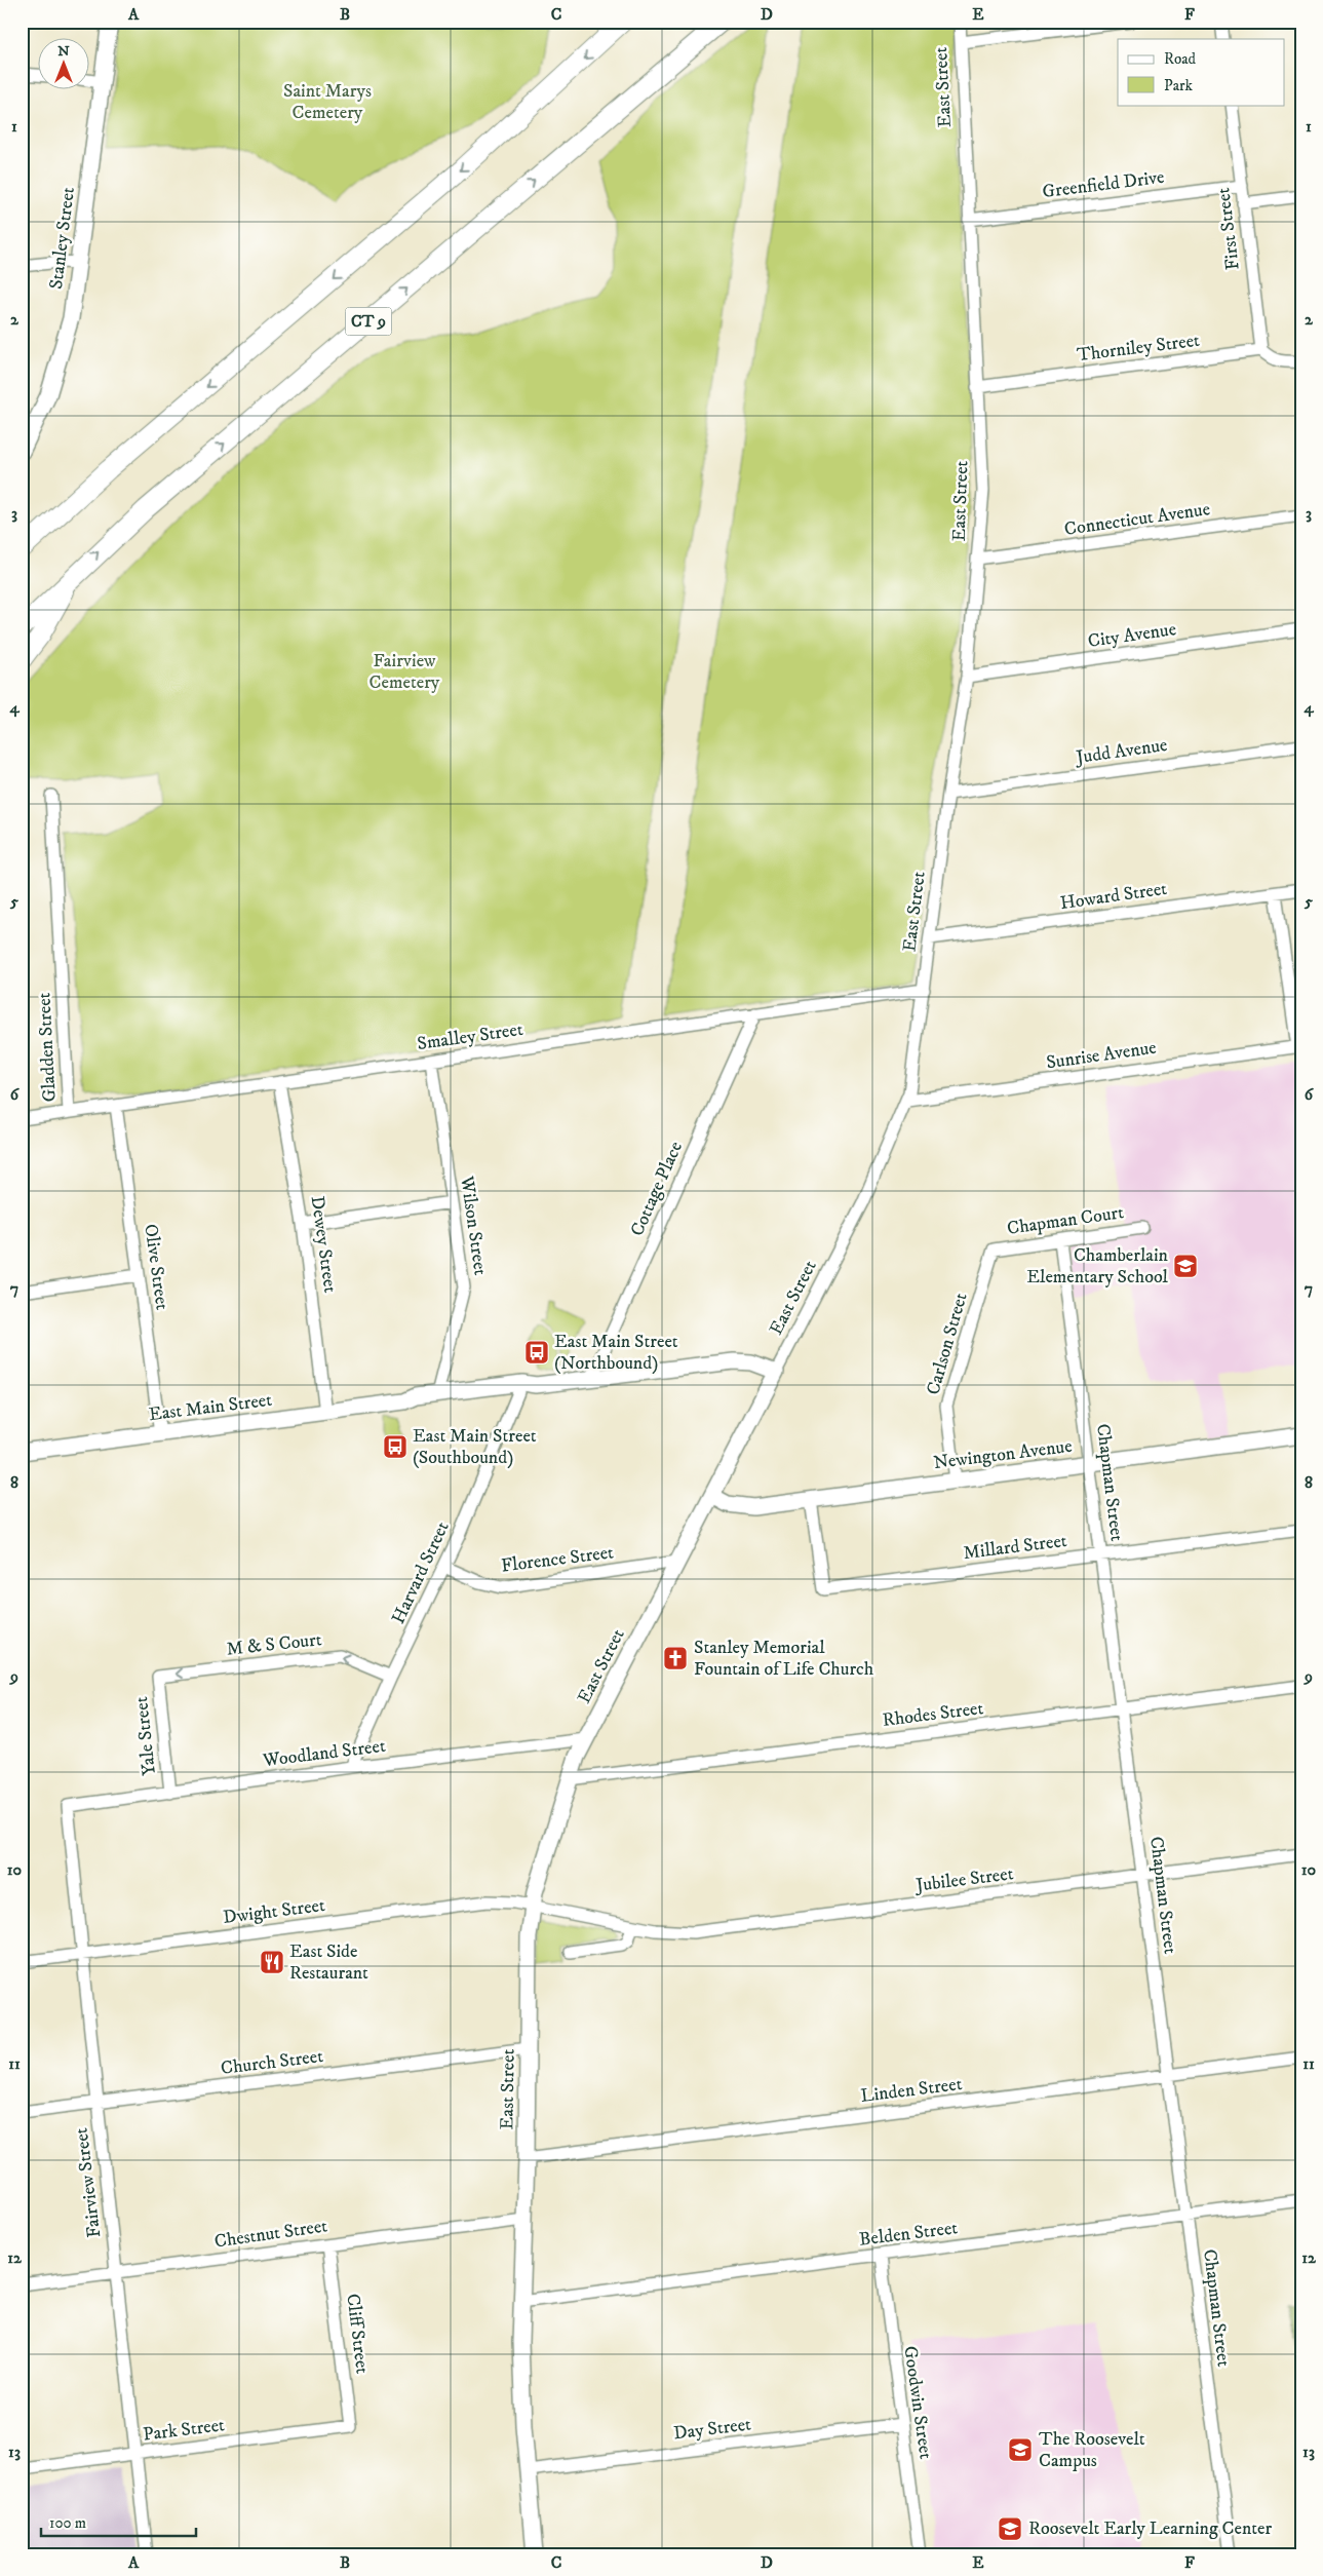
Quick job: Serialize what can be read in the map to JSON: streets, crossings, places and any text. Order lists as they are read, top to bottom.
{
  "streets": {
    "highway": ["CT 9"],
    "main road": [
      "East Street",
      "Stanley Street",
      "East Main Street",
      "Newington Avenue"
    ],
    "street": [
      "Greenfield Drive",
      "First Street",
      "Thorniley Street",
      "Connecticut Avenue",
      "City Avenue",
      "Judd Avenue",
      "Howard Street",
      "Smalley Street",
      "Gladden Street",
      "Sunrise Avenue",
      "Cottage Place",
      "Chapman Court",
      "Wilson Street",
      "Dewey Street",
      "Olive Street",
      "Carlson Street",
      "Chapman Street",
      "Millard Street",
      "Florence Street",
      "Harvard Street",
      "M & S Court",
      "Rhodes Street",
      "Yale Street",
      "Woodland Street",
      "Jubilee Street",
      "Dwight Street",
      "Church Street",
      "Linden Street",
      "Fairview Street",
      "Chestnut Street",
      "Belden Street",
      "Cliff Street",
      "Goodwin Street",
      "Day Street",
      "Park Street"
    ]
  },
  "crossings": [
    ["East Street", "Greenfield Drive"],
    ["East Street", "Thorniley Street"],
    ["East Street", "Connecticut Avenue"],
    ["East Street", "City Avenue"],
    ["East Street", "Judd Avenue"],
    ["East Street", "Howard Street"],
    ["East Street", "Smalley Street"],
    ["East Street", "Sunrise Avenue"],
    ["East Street", "East Main Street"],
    ["East Street", "Newington Avenue"],
    ["East Street", "Florence Street"],
    ["East Street", "Rhodes Street"],
    ["East Street", "Woodland Street"],
    ["East Street", "Jubilee Street"],
    ["East Street", "Dwight Street"],
    ["East Street", "Church Street"],
    ["East Street", "Linden Street"],
    ["East Street", "Chestnut Street"],
    ["East Street", "Belden Street"],
    ["East Street", "Day Street"],
    ["Greenfield Drive", "First Street"],
    ["First Street", "Thorniley Street"],
    ["Smalley Street", "Gladden Street"],
    ["Smalley Street", "Cottage Place"],
    ["Smalley Street", "Wilson Street"],
    ["Smalley Street", "Dewey Street"],
    ["Smalley Street", "Olive Street"],
    ["Cottage Place", "East Main Street"],
    ["Chapman Court", "Carlson Street"],
    ["Chapman Court", "Chapman Street"],
    ["Wilson Street", "East Main Street"],
    ["Dewey Street", "East Main Street"],
    ["Olive Street", "East Main Street"],
    ["Carlson Street", "Newington Avenue"],
    ["East Main Street", "Harvard Street"],
    ["Newington Avenue", "Chapman Street"],
    ["Newington Avenue", "Millard Street"],
    ["Chapman Street", "Millard Street"],
    ["Chapman Street", "Rhodes Street"],
    ["Chapman Street", "Jubilee Street"],
    ["Chapman Street", "Linden Street"],
    ["Chapman Street", "Belden Street"],
    ["Florence Street", "Harvard Street"],
    ["Harvard Street", "M & S Court"],
    ["Harvard Street", "Woodland Street"],
    ["M & S Court", "Yale Street"],
    ["Yale Street", "Woodland Street"],
    ["Woodland Street", "Fairview Street"],
    ["Jubilee Street", "Dwight Street"],
    ["Dwight Street", "Fairview Street"],
    ["Church Street", "Fairview Street"],
    ["Fairview Street", "Chestnut Street"],
    ["Fairview Street", "Park Street"],
    ["Chestnut Street", "Cliff Street"],
    ["Belden Street", "Goodwin Street"],
    ["Cliff Street", "Park Street"],
    ["Goodwin Street", "Day Street"]
  ],
  "one_way": ["M & S Court"],
  "parks": ["Saint Marys Cemetery", "Fairview Cemetery"],
  "places": {
    "school or university": ["Chamberlain Elementary School", "The Roosevelt Campus", "Roosevelt Early Learning Center"],
    "bus stop": ["East Main Street (Northbound)", "East Main Street (Southbound)"],
    "church": ["Stanley Memorial Fountain of Life Church"],
    "restaurant": ["East Side Restaurant"]
  },
  "legend": ["Road", "Park"],
  "scale_bar": "100 m",
  "north": "top",
  "grid": {
    "columns": [
      "A",
      "B",
      "C",
      "D",
      "E",
      "F"
    ],
    "rows": [
      "1",
      "2",
      "3",
      "4",
      "5",
      "6",
      "7",
      "8",
      "9",
      "10",
      "11",
      "12",
      "13"
    ]
  }
}
